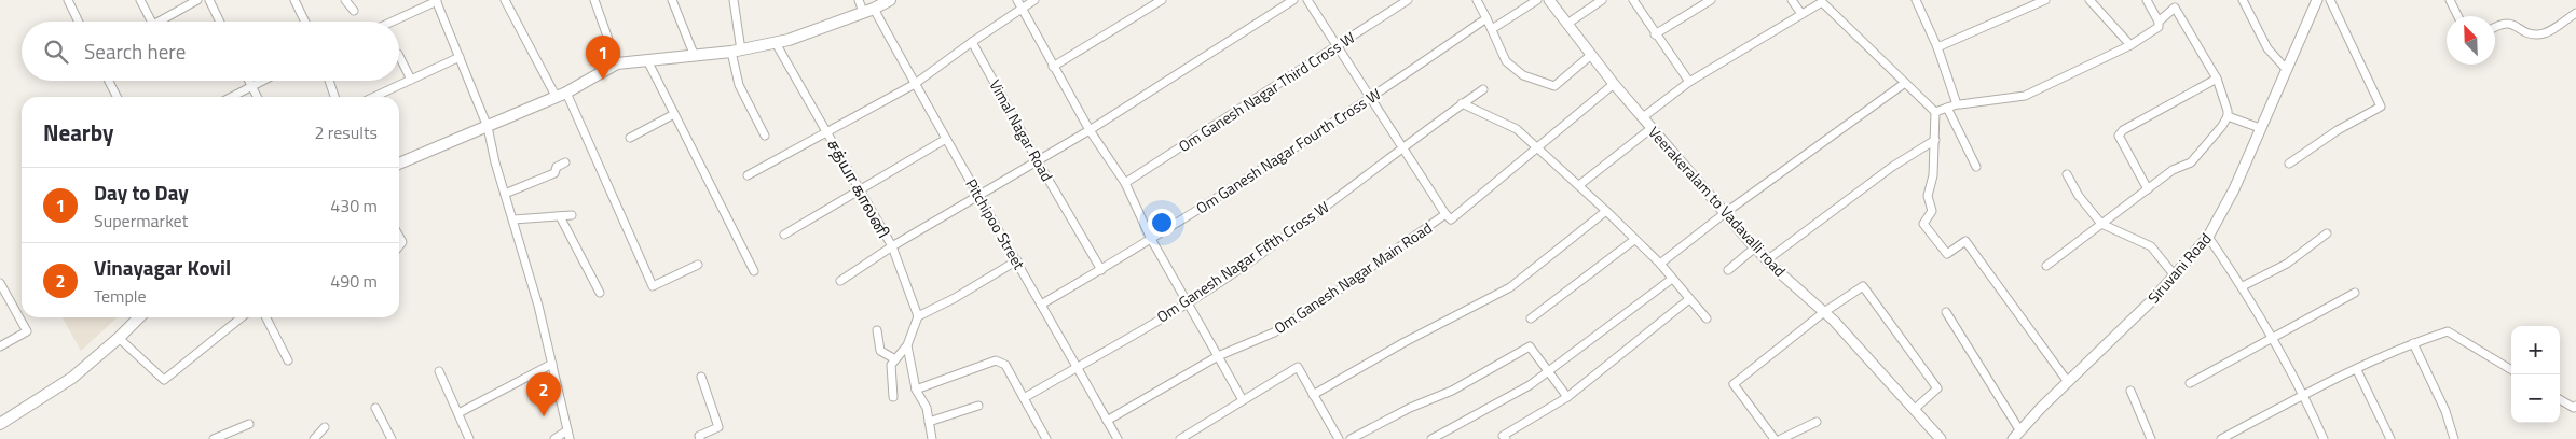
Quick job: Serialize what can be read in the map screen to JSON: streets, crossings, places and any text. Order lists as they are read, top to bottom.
{
  "streets": {
    "street": [
      "Om Ganesh Nagar Third Cross W",
      "Vimal Nagar Road",
      "Om Ganesh Nagar Fourth Cross W",
      "சத்யா காலனி",
      "Veerakeralam to Vadavalli road",
      "Pitchipoo Street",
      "Om Ganesh Nagar Fifth Cross W",
      "Siruvani Road",
      "Om Ganesh Nagar Main Road"
    ]
  },
  "crossings": [
    ["Om Ganesh Nagar Third Cross W", "Om Ganesh Nagar Main Road"],
    ["Vimal Nagar Road", "Om Ganesh Nagar Fourth Cross W"],
    ["Vimal Nagar Road", "சத்யா காலனி"],
    ["Om Ganesh Nagar Fourth Cross W", "Pitchipoo Street"],
    ["Om Ganesh Nagar Fourth Cross W", "Om Ganesh Nagar Main Road"],
    ["சத்யா காலனி", "Pitchipoo Street"],
    ["Pitchipoo Street", "Om Ganesh Nagar Fifth Cross W"],
    ["Pitchipoo Street", "Om Ganesh Nagar Main Road"],
    ["Om Ganesh Nagar Fifth Cross W", "Om Ganesh Nagar Main Road"]
  ],
  "north": "top left",
  "page": {
    "search": "Search here",
    "pins": ["1", "2"],
    "heading": ["Nearby", "2 results"],
    "list": [
      {
        "mark": "1",
        "name": "Day to Day",
        "note": "Supermarket",
        "value": "430 m"
      },
      {
        "mark": "2",
        "name": "Vinayagar Kovil",
        "note": "Temple",
        "value": "490 m"
      }
    ],
    "map_buttons": ["+", "−"]
  }
}
